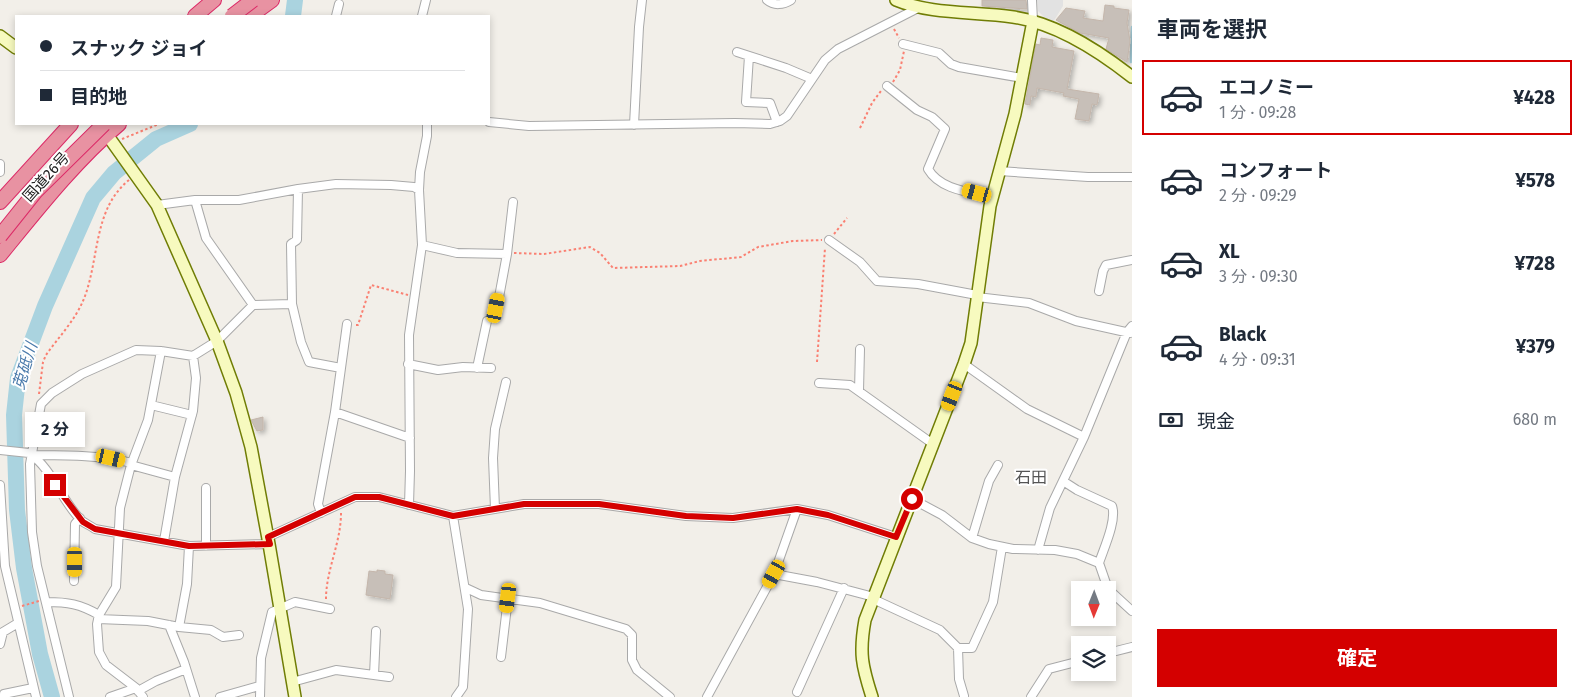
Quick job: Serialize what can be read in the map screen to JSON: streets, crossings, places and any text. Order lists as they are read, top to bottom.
{
  "streets": {
    "highway": ["国道26号"]
  },
  "districts": ["石田"],
  "water": ["莵砥川"],
  "north": "bottom",
  "page": {
    "heading": "車両を選択",
    "banner": ["スナック ジョイ", "目的地"],
    "list": [
      {
        "name": "エコノミー",
        "note": "1 分 · 09:28",
        "value": "¥428"
      },
      {
        "name": "コンフォート",
        "note": "2 分 · 09:29",
        "value": "¥578"
      },
      {
        "name": "XL",
        "note": "3 分 · 09:30",
        "value": "¥728"
      },
      {
        "name": "Black",
        "note": "4 分 · 09:31",
        "value": "¥379"
      }
    ],
    "pay": ["現金", "680 m"],
    "bubble": "2 分",
    "buttons": "確定"
  }
}
